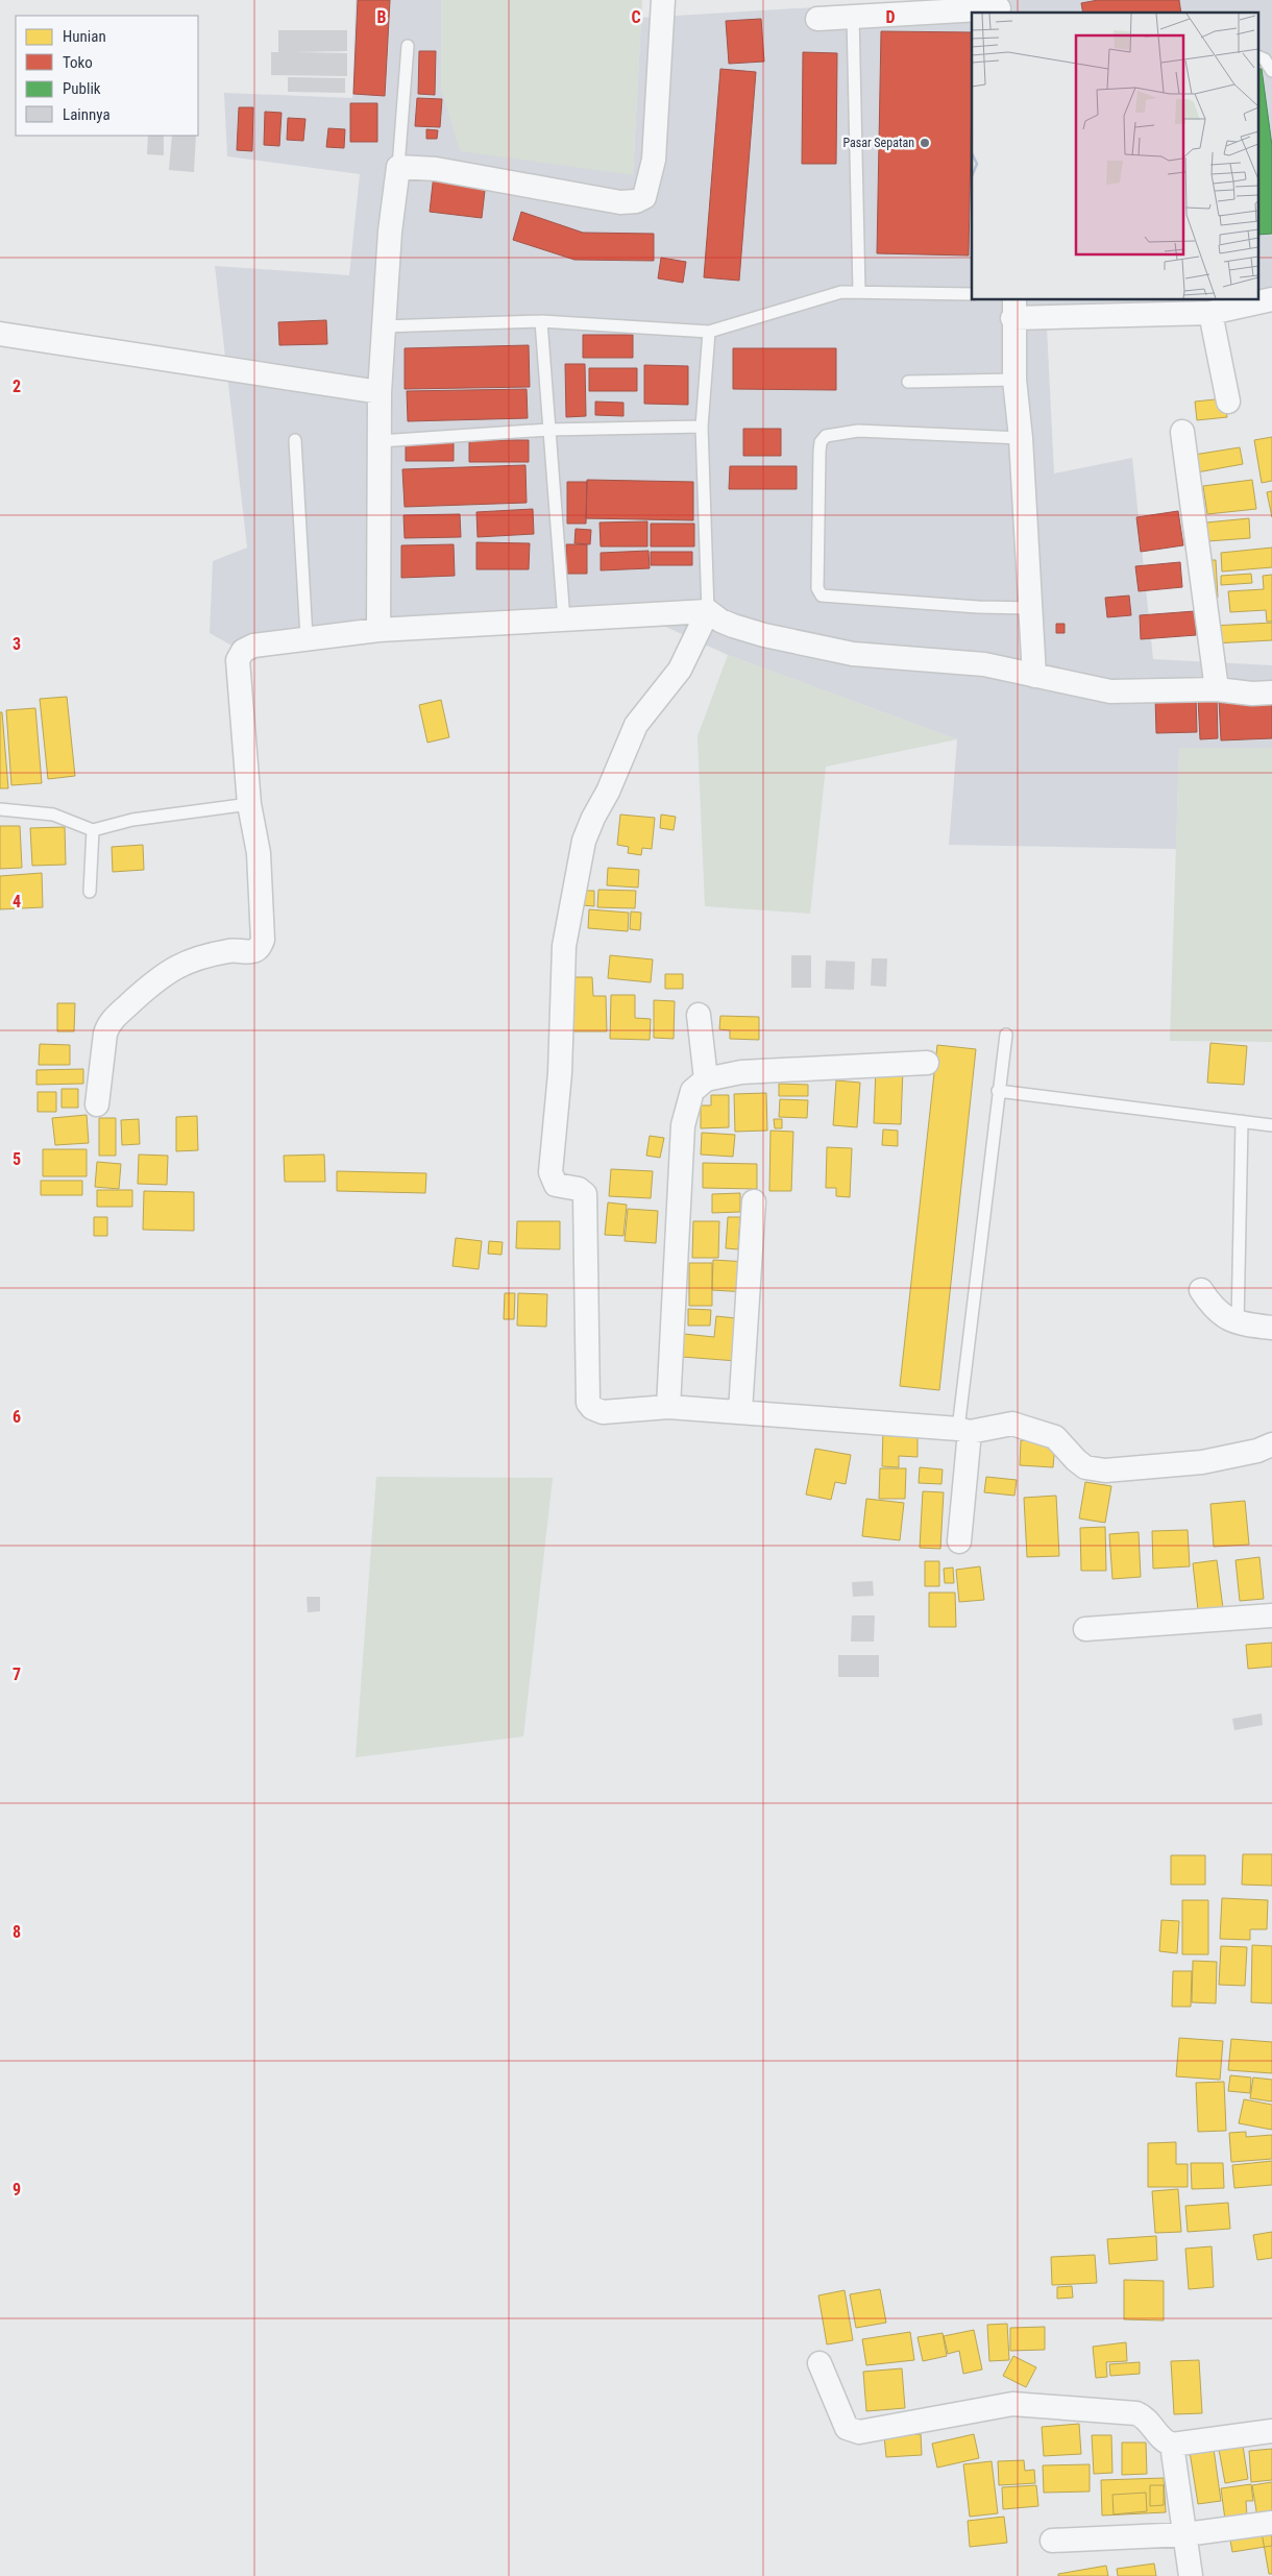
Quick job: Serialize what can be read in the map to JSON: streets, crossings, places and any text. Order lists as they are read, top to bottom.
{
  "places": ["Pasar Sepatan"],
  "legend": [
    "Hunian",
    "Toko",
    "Publik",
    "Lainnya"
  ],
  "grid": {
    "columns": ["B", "C", "D"],
    "rows": [
      "2",
      "3",
      "4",
      "5",
      "6",
      "7",
      "8",
      "9"
    ]
  }
}
